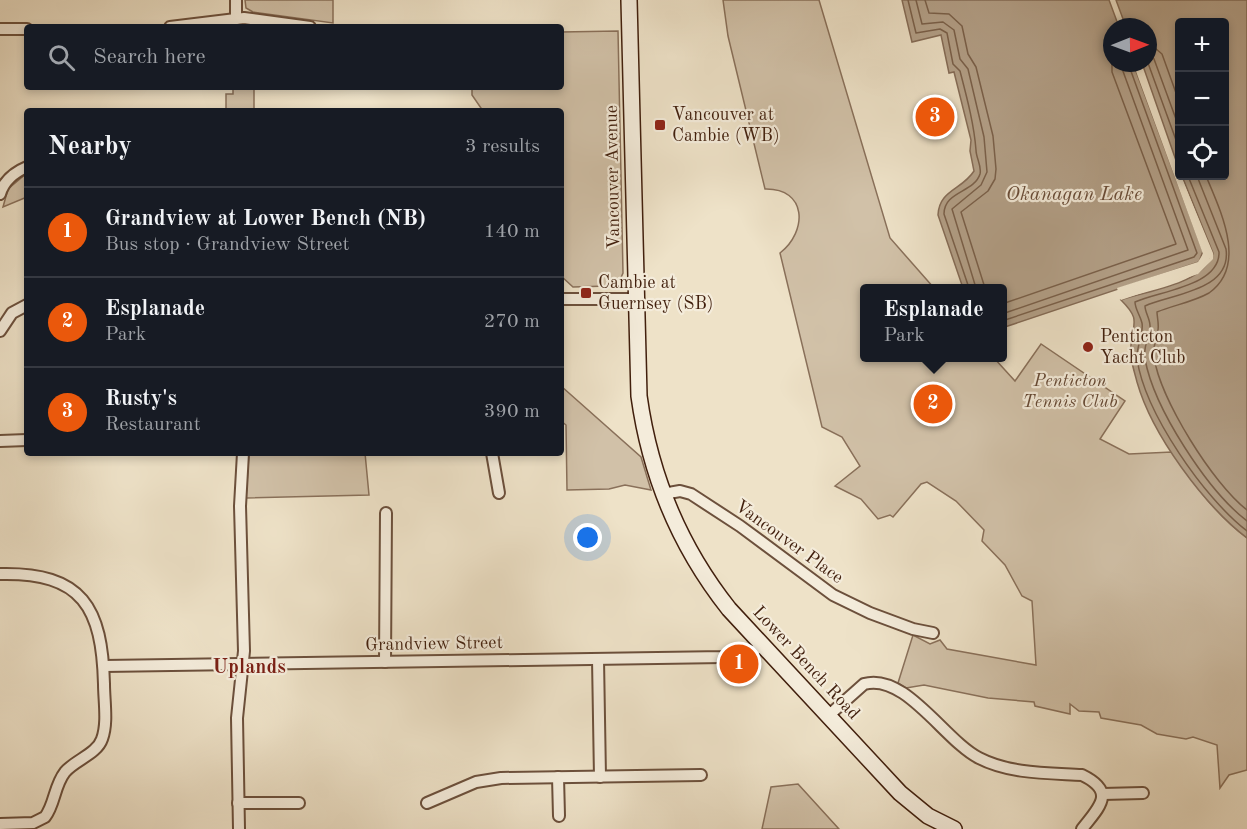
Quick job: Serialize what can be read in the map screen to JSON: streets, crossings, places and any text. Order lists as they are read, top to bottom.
{
  "streets": {
    "street": [
      "Vancouver Avenue",
      "Vancouver Place",
      "Grandview Street",
      "Lower Bench Road"
    ]
  },
  "crossings": [
    ["Vancouver Avenue", "Vancouver Place"],
    ["Vancouver Avenue", "Lower Bench Road"],
    ["Vancouver Place", "Lower Bench Road"],
    ["Grandview Street", "Lower Bench Road"]
  ],
  "districts": ["Uplands"],
  "water": ["Okanagan Lake"],
  "parks": ["Penticton Tennis Club"],
  "places": {
    "transit": ["Vancouver at Cambie (WB)", "Cambie at Guernsey (SB)"],
    "other": ["Penticton Yacht Club"]
  },
  "north": "right",
  "page": {
    "map_buttons": ["+", "−"],
    "search": "Search here",
    "pins": ["3", "2", "1"],
    "heading": ["Nearby", "3 results"],
    "list": [
      {
        "mark": "1",
        "name": "Grandview at Lower Bench (NB)",
        "note": "Bus stop · Grandview Street",
        "value": "140 m"
      },
      {
        "mark": "2",
        "name": "Esplanade",
        "note": "Park",
        "value": "270 m"
      },
      {
        "mark": "3",
        "name": "Rusty's",
        "note": "Restaurant",
        "value": "390 m"
      }
    ],
    "popup": ["Esplanade", "Park"]
  }
}
